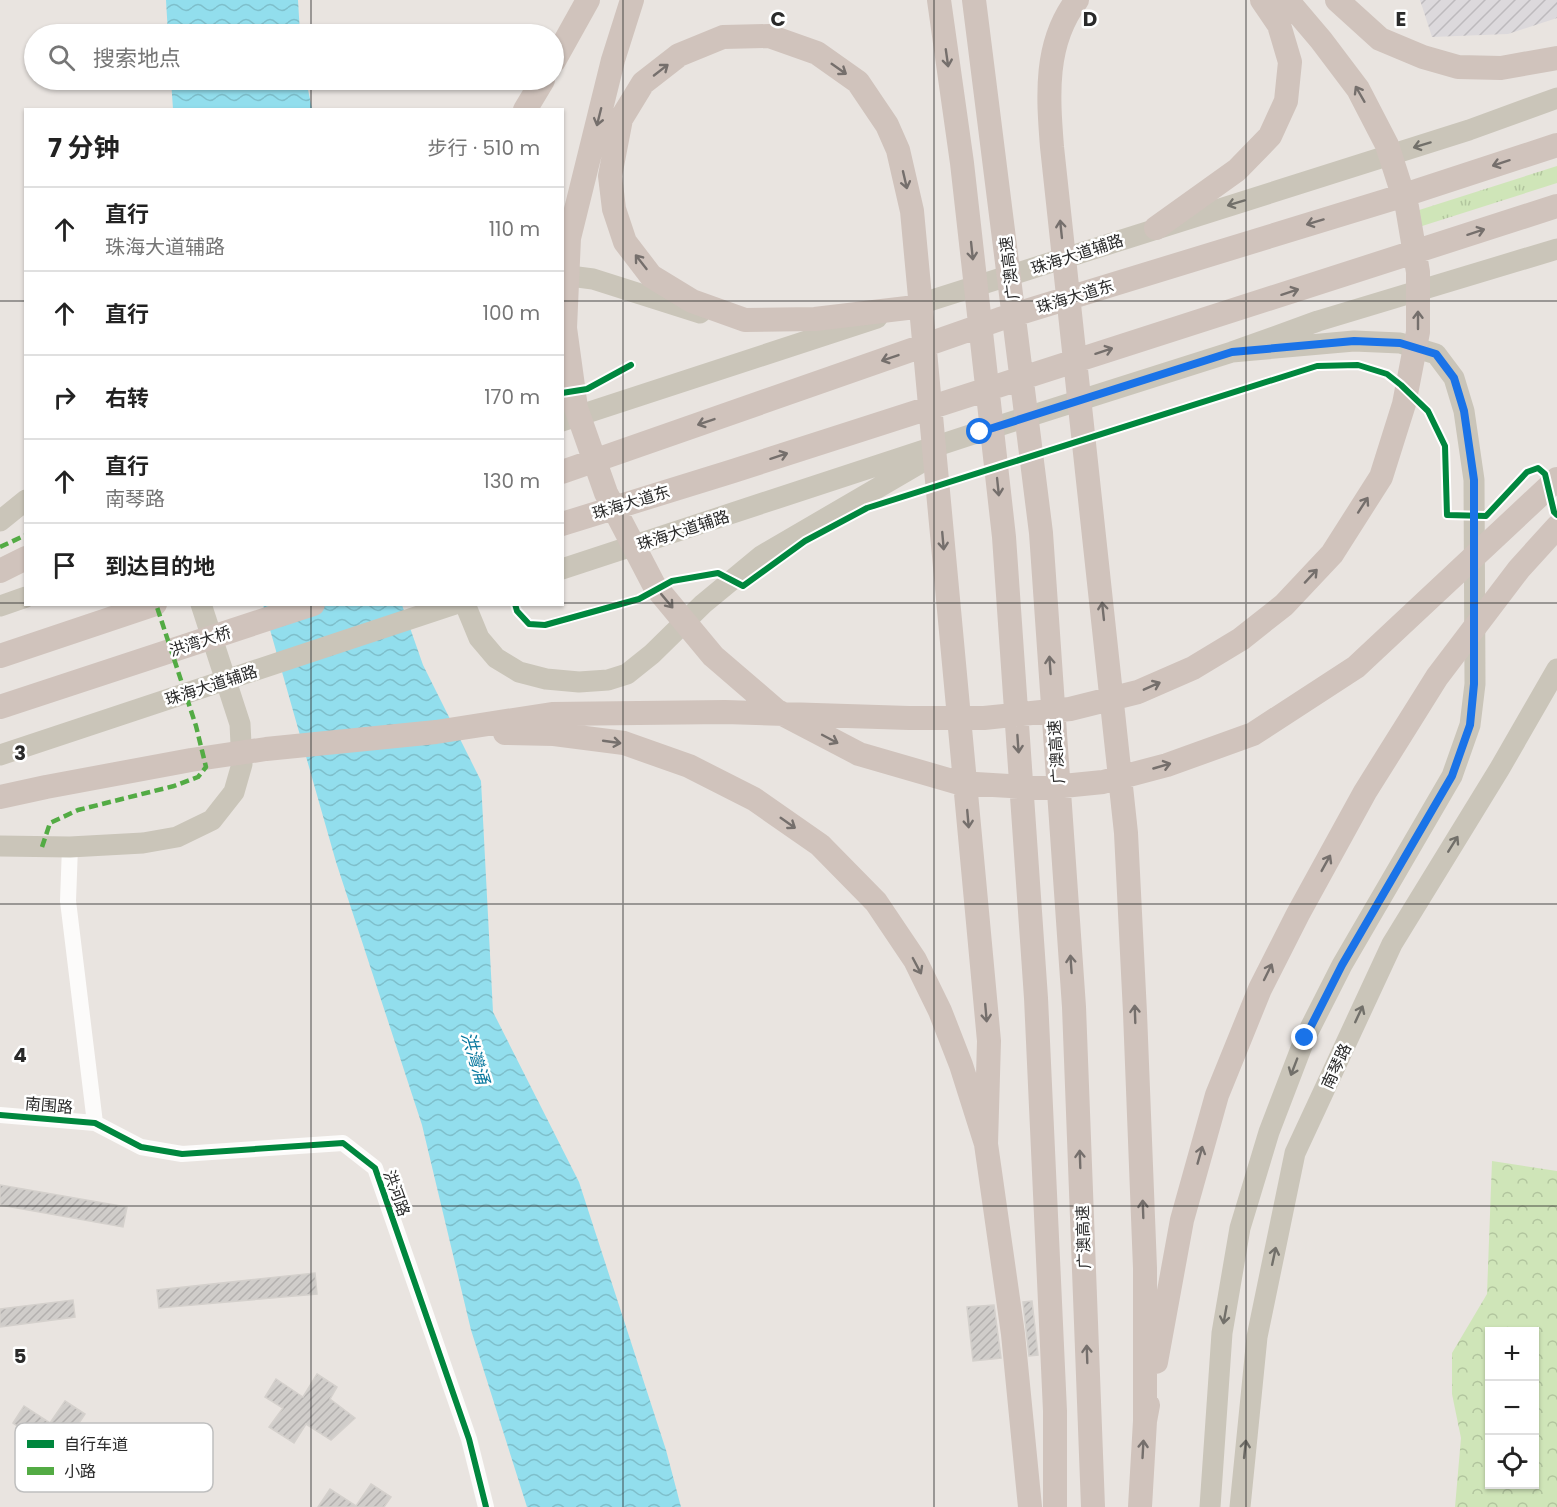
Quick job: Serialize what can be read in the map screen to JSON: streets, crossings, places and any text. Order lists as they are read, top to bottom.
{
  "streets": {
    "highway": ["广澳高速", "珠海大道东", "洪湾大桥"],
    "main road": ["珠海大道辅路", "南琴路"],
    "street": ["南围路", "洪河路"]
  },
  "crossings": [
    ["南围路", "洪河路"]
  ],
  "one_way": ["南琴路"],
  "water": ["洪灣涌"],
  "legend": ["自行车道", "小路"],
  "page": {
    "search": "搜索地点",
    "heading": ["7 分钟", "步行 · 510 m"],
    "list": [
      ["直行", "珠海大道辅路", "110 m"],
      ["直行", "100 m"],
      ["右转", "170 m"],
      ["直行", "南琴路", "130 m"],
      "到达目的地"
    ],
    "map_buttons": ["+", "−"]
  },
  "grid": {
    "columns": ["C", "D", "E"],
    "rows": ["3", "4", "5"]
  }
}
